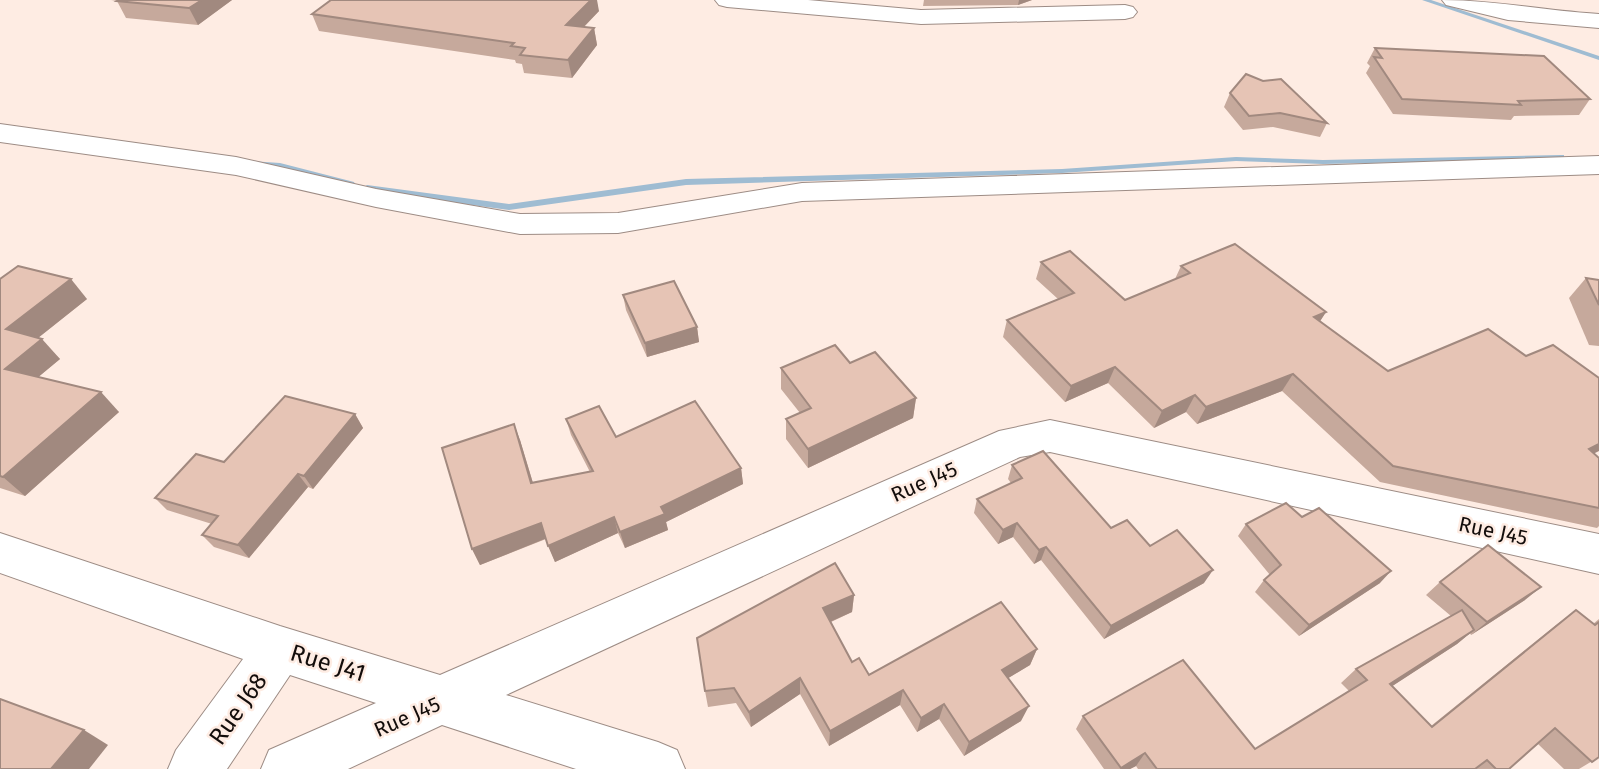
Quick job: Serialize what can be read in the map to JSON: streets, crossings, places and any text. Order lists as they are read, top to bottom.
{
  "streets": {
    "street": ["Rue J45", "Rue J41", "Rue J68"]
  },
  "crossings": [
    ["Rue J45", "Rue J41"],
    ["Rue J41", "Rue J68"]
  ]
}
